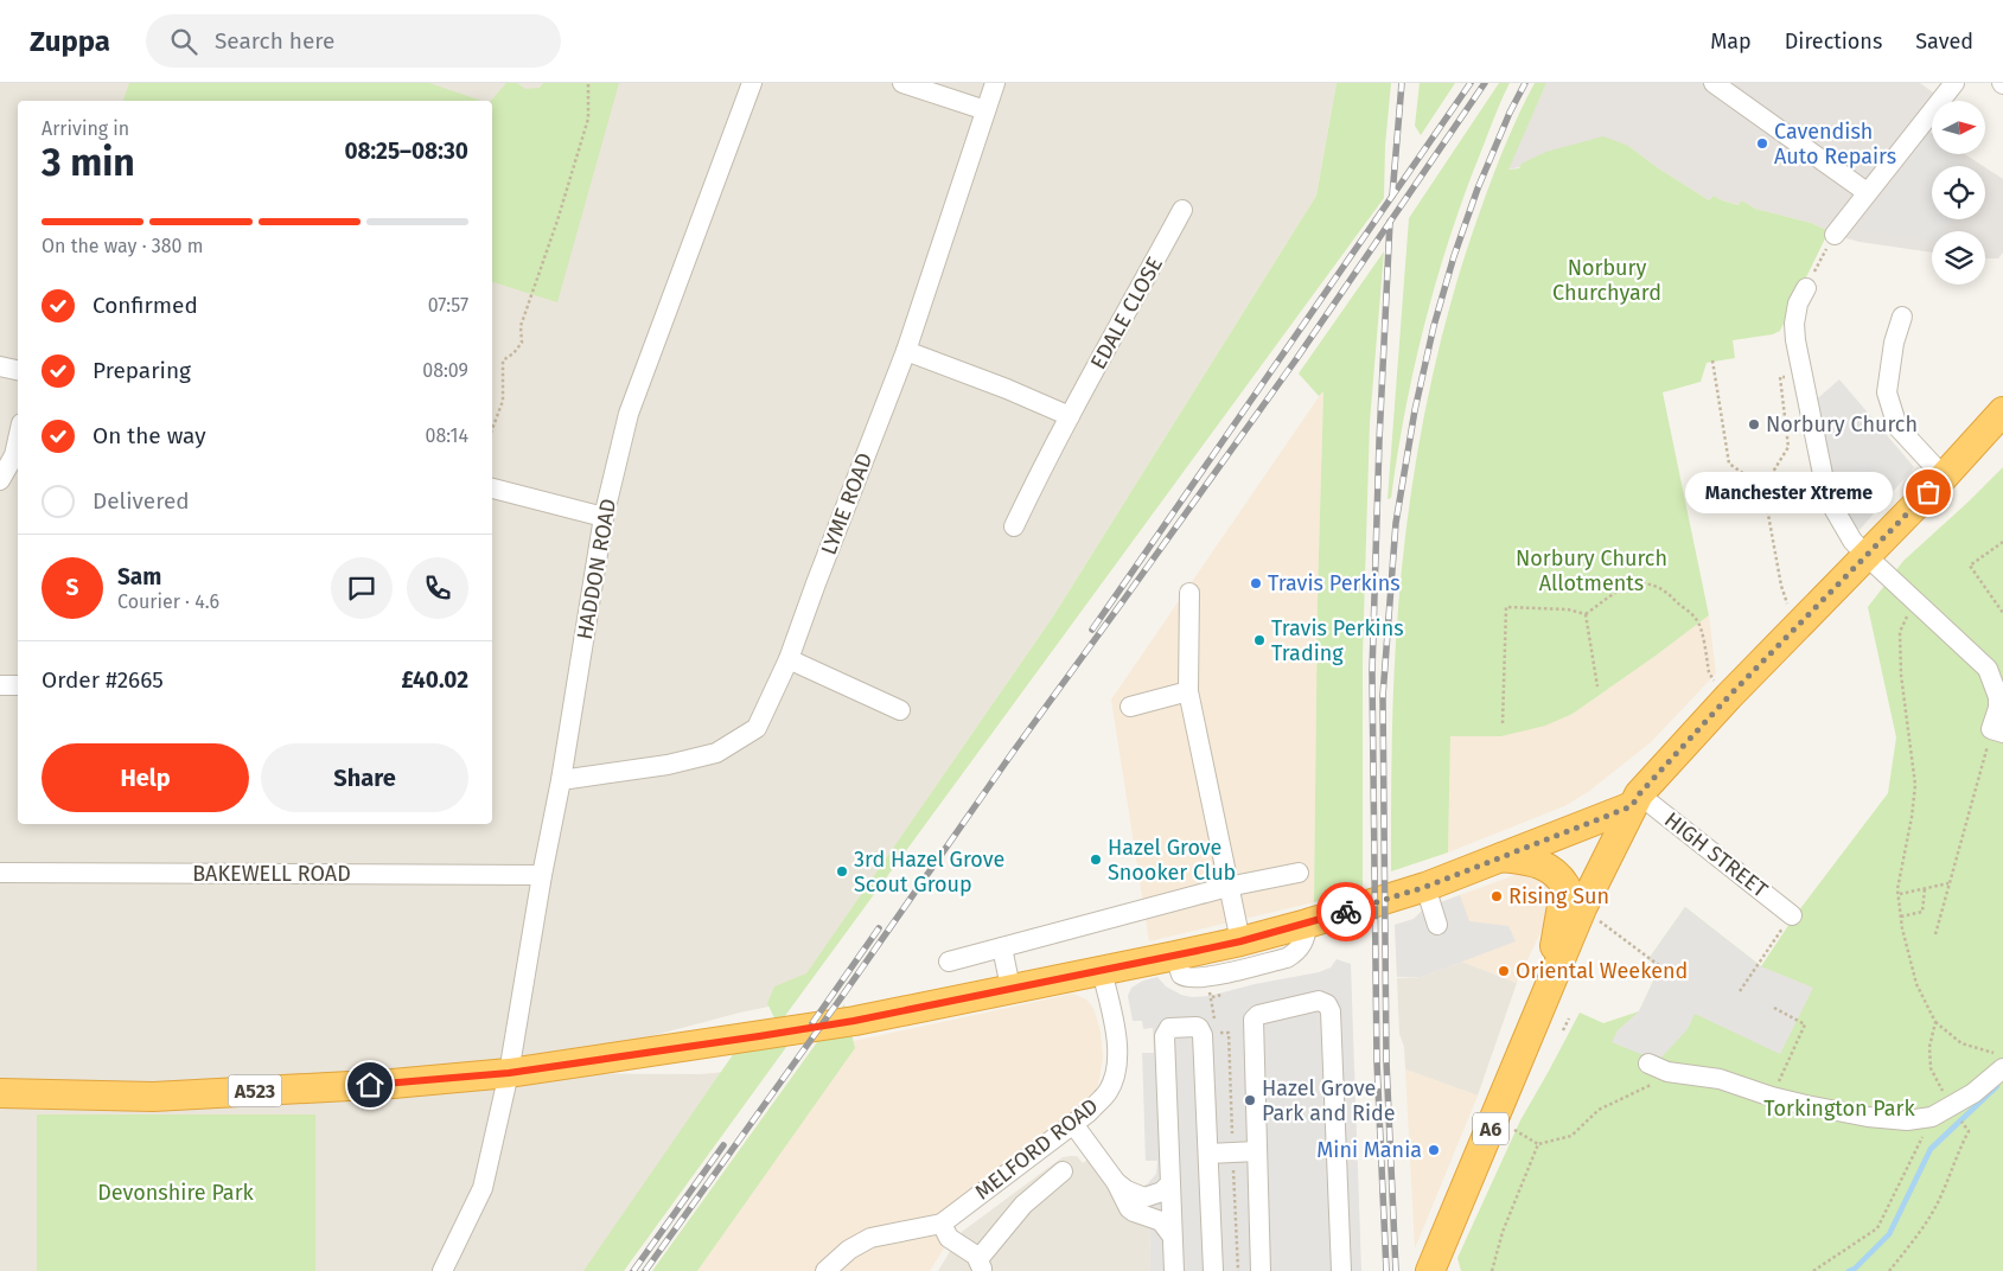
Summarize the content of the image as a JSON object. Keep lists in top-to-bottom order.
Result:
{
  "streets": {
    "highway": ["A523", "A6"],
    "street": [
      "EDALE CLOSE",
      "LYME ROAD",
      "HADDON ROAD",
      "HIGH STREET",
      "BAKEWELL ROAD",
      "MELFORD ROAD"
    ]
  },
  "crossings": [
    ["LYME ROAD", "HADDON ROAD"],
    ["HADDON ROAD", "BAKEWELL ROAD"],
    ["HADDON ROAD", "A523"],
    ["HIGH STREET", "A523"],
    ["HIGH STREET", "A6"],
    ["A523", "A6"],
    ["A523", "MELFORD ROAD"]
  ],
  "parks": [
    "Norbury Churchyard",
    "Norbury Church Allotments",
    "Torkington Park",
    "Devonshire Park"
  ],
  "places": [
    "Cavendish Auto Repairs",
    "Norbury Church",
    "Manchester Xtreme",
    "Travis Perkins",
    "Travis Perkins Trading",
    "Hazel Grove Snooker Club",
    "3rd Hazel Grove Scout Group",
    "Rising Sun",
    "Oriental Weekend",
    "Hazel Grove Park and Ride",
    "Mini Mania"
  ],
  "north": "right",
  "page": {
    "header": "Zuppa",
    "search": "Search here",
    "nav": ["Map", "Directions", "Saved"],
    "heading": ["3 min", "Arriving in", "08:25–08:30"],
    "panel": [
      "Sam",
      "Courier · 4.6",
      "Order #2665",
      "£40.02"
    ],
    "bar": "On the way · 380 m",
    "list": [
      ["Confirmed", "07:57"],
      ["Preparing", "08:09"],
      ["On the way", "08:14"],
      "Delivered"
    ],
    "bubble": "Manchester Xtreme",
    "round": "S",
    "buttons": ["Help", "Share"]
  }
}
